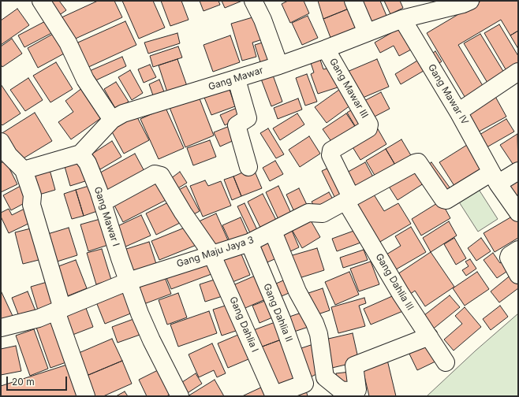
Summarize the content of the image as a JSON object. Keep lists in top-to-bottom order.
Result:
{
  "streets": {
    "street": [
      "Gang Mawar",
      "Gang Mawar III",
      "Gang Mawar IV",
      "Gang Mawar I",
      "Gang Maju Jaya 3",
      "Gang Dahlia III",
      "Gang Dahlia II",
      "Gang Dahlia I"
    ]
  },
  "crossings": [
    ["Gang Mawar", "Gang Mawar III"],
    ["Gang Mawar", "Gang Mawar IV"],
    ["Gang Mawar", "Gang Mawar I"],
    ["Gang Mawar III", "Gang Maju Jaya 3"],
    ["Gang Mawar III", "Gang Dahlia III"],
    ["Gang Mawar IV", "Gang Maju Jaya 3"],
    ["Gang Mawar I", "Gang Maju Jaya 3"],
    ["Gang Mawar I", "Gang Dahlia I"],
    ["Gang Maju Jaya 3", "Gang Dahlia III"],
    ["Gang Maju Jaya 3", "Gang Dahlia II"],
    ["Gang Maju Jaya 3", "Gang Dahlia I"],
    ["Gang Dahlia II", "Gang Dahlia I"]
  ],
  "scale_bar": "20 m"
}
